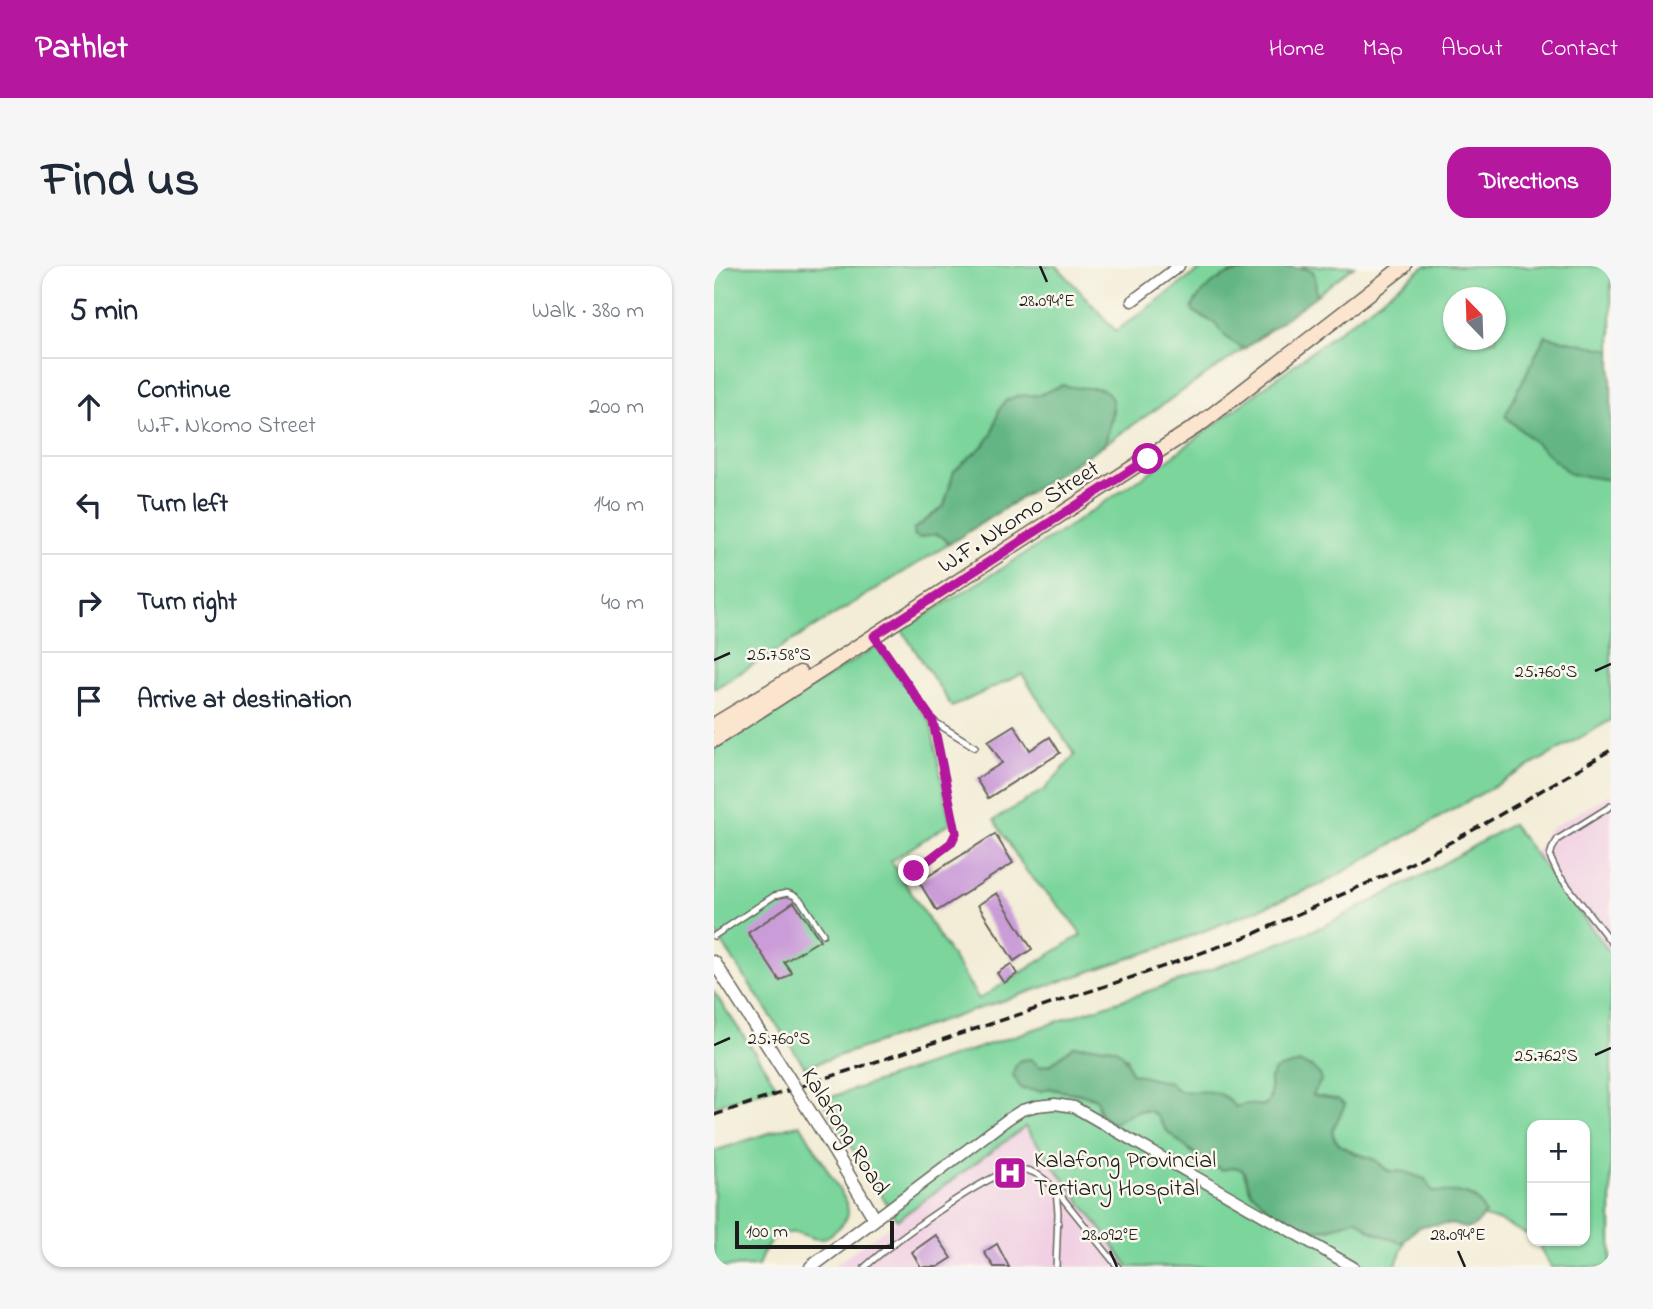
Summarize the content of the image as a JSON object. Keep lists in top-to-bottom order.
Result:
{
  "streets": {
    "main road": ["W.F. Nkomo Street"],
    "street": ["Kalafong Road"]
  },
  "places": {
    "hospital": ["Kalafong Provincial Tertiary Hospital"]
  },
  "scale_bar": "100 m",
  "north": "top left",
  "page": {
    "header": "Pathlet",
    "nav": [
      "Home",
      "Map",
      "About",
      "Contact"
    ],
    "title": "Find us",
    "buttons": "Directions",
    "heading": ["5 min", "Walk · 380 m"],
    "list": [
      ["Continue", "W.F. Nkomo Street", "200 m"],
      ["Turn left", "140 m"],
      ["Turn right", "40 m"],
      "Arrive at destination"
    ],
    "map_buttons": ["+", "−"],
    "scale": "100 m"
  },
  "coordinates": [
    "28.094°E",
    "25.758°S",
    "25.760°S",
    "25.762°S",
    "28.092°E"
  ]
}
